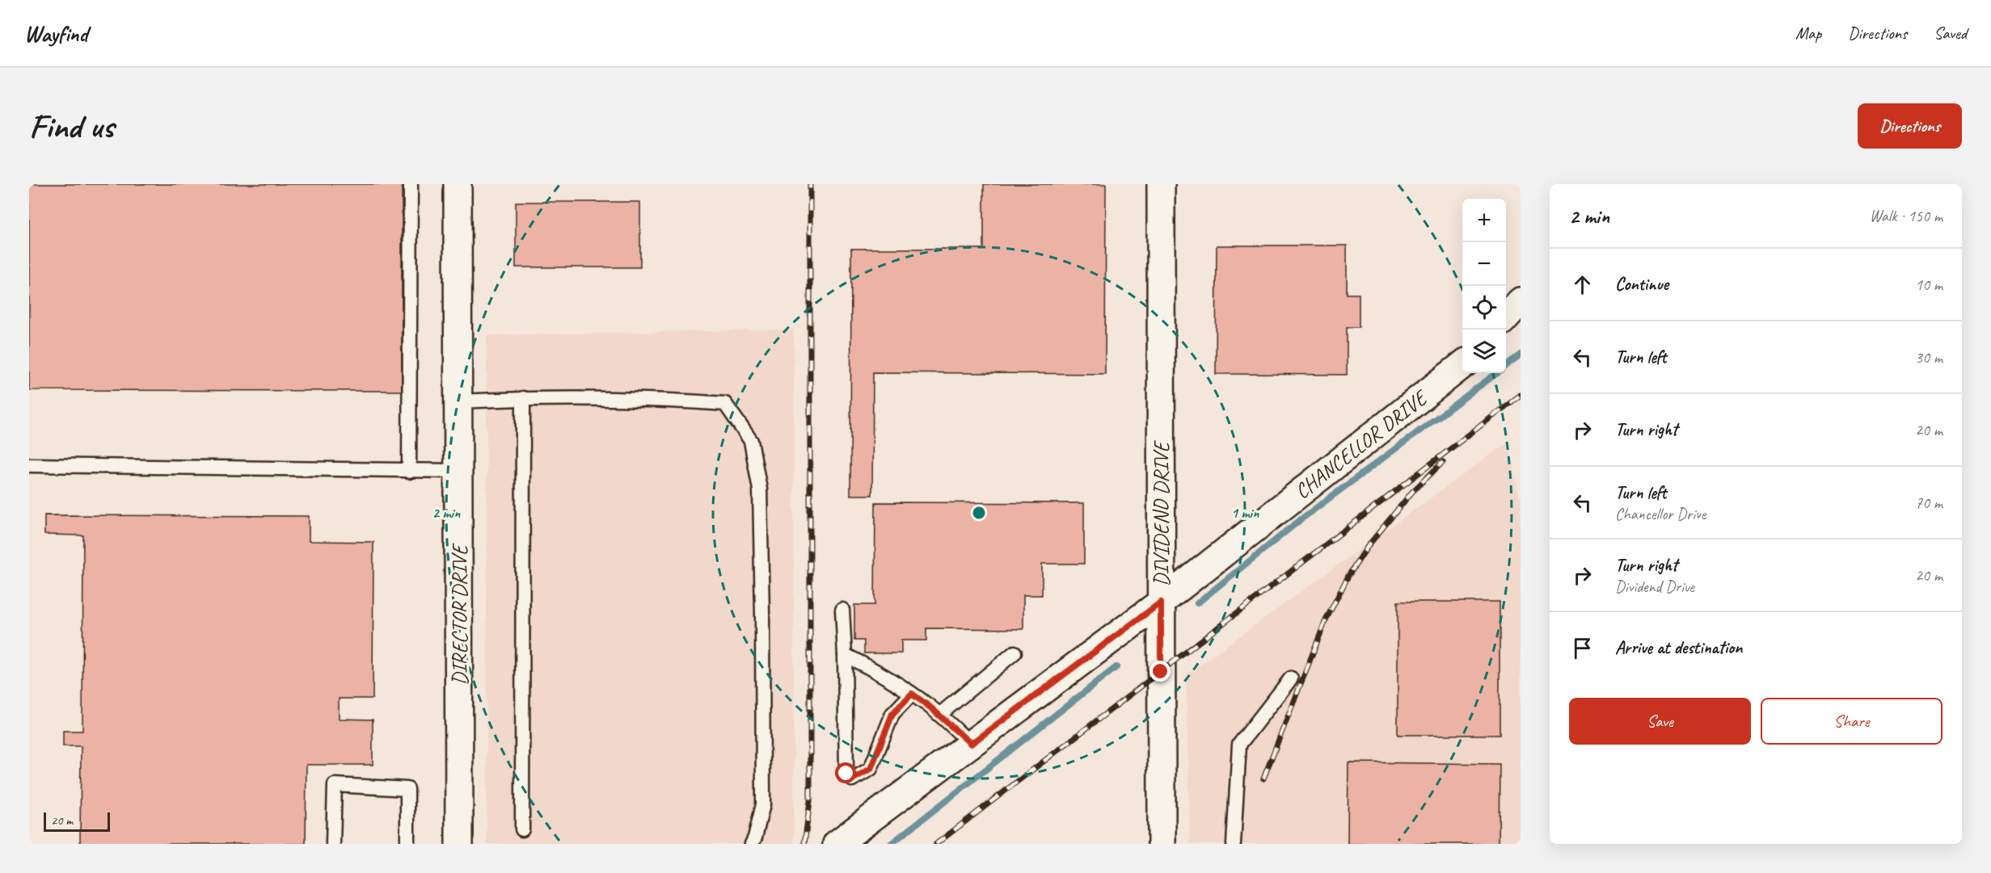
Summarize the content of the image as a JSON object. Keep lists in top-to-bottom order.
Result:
{
  "streets": {
    "street": ["CHANCELLOR DRIVE", "DIVIDEND DRIVE", "DIRECTOR DRIVE"]
  },
  "crossings": [
    ["CHANCELLOR DRIVE", "DIVIDEND DRIVE"]
  ],
  "scale_bar": "20 m",
  "page": {
    "header": "Wayfind",
    "nav": ["Map", "Directions", "Saved"],
    "buttons": [
      "Directions",
      ["Save", "Share"]
    ],
    "title": "Find us",
    "heading": ["2 min", "Walk · 150 m"],
    "map_buttons": ["+", "−"],
    "list": [
      ["Continue", "10 m"],
      ["Turn left", "30 m"],
      ["Turn right", "20 m"],
      ["Turn left", "Chancellor Drive", "70 m"],
      ["Turn right", "Dividend Drive", "20 m"],
      "Arrive at destination"
    ],
    "scale": "20 m"
  },
  "rings": ["1 min", "2 min"]
}
